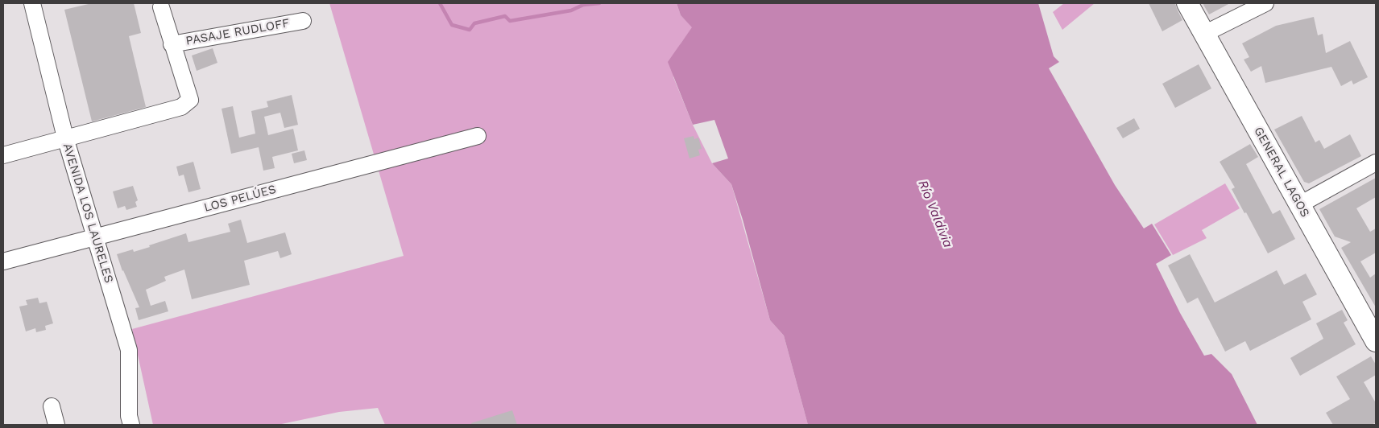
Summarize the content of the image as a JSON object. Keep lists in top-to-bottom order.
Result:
{
  "streets": {
    "main road": ["GENERAL LAGOS"],
    "street": ["PASAJE RUDLOFF", "LOS PELÚES", "AVENIDA LOS LAURELES"]
  },
  "crossings": [
    ["PASAJE RUDLOFF", "AVENIDA LOS LAURELES"],
    ["LOS PELÚES", "AVENIDA LOS LAURELES"]
  ],
  "water": ["Río Valdivia"]
}
